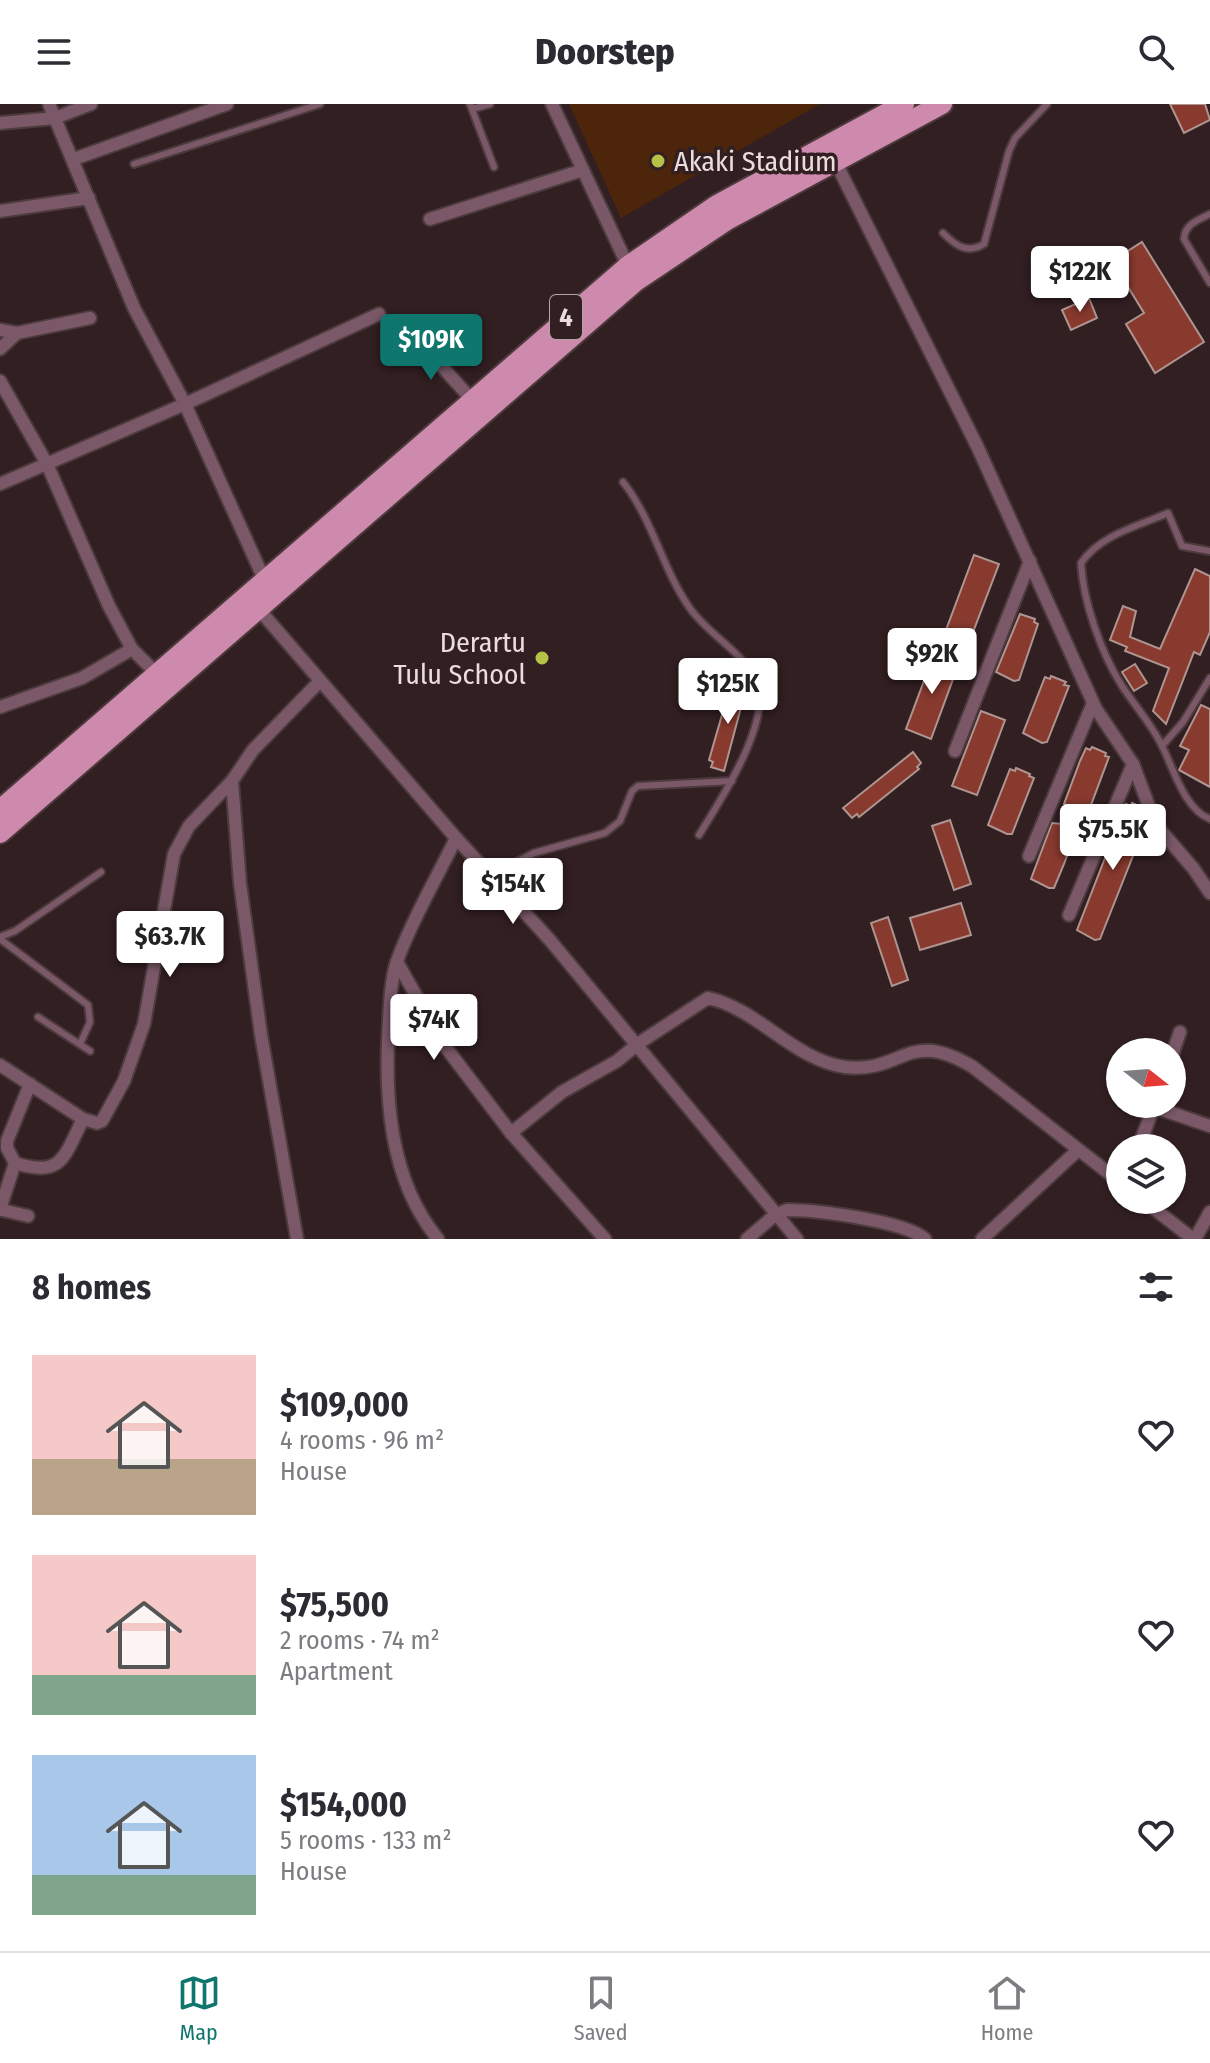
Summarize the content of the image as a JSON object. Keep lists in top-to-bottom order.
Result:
{
  "streets": {
    "main road": ["4"]
  },
  "places": ["Akaki Stadium", "Derartu Tulu School"],
  "north": "right",
  "page": {
    "header": "Doorstep",
    "price": [
      "$122K",
      "$109K",
      "$92K",
      "$125K",
      "$75.5K",
      "$154K",
      "$63.7K",
      "$74K"
    ],
    "heading": "8 homes",
    "list": [
      {
        "name": "$109,000",
        "note": "4 rooms · 96 m² · House"
      },
      {
        "name": "$75,500",
        "note": "2 rooms · 74 m² · Apartment"
      },
      {
        "name": "$154,000",
        "note": "5 rooms · 133 m² · House"
      }
    ],
    "tabs": ["Map", "Saved", "Home"]
  }
}
